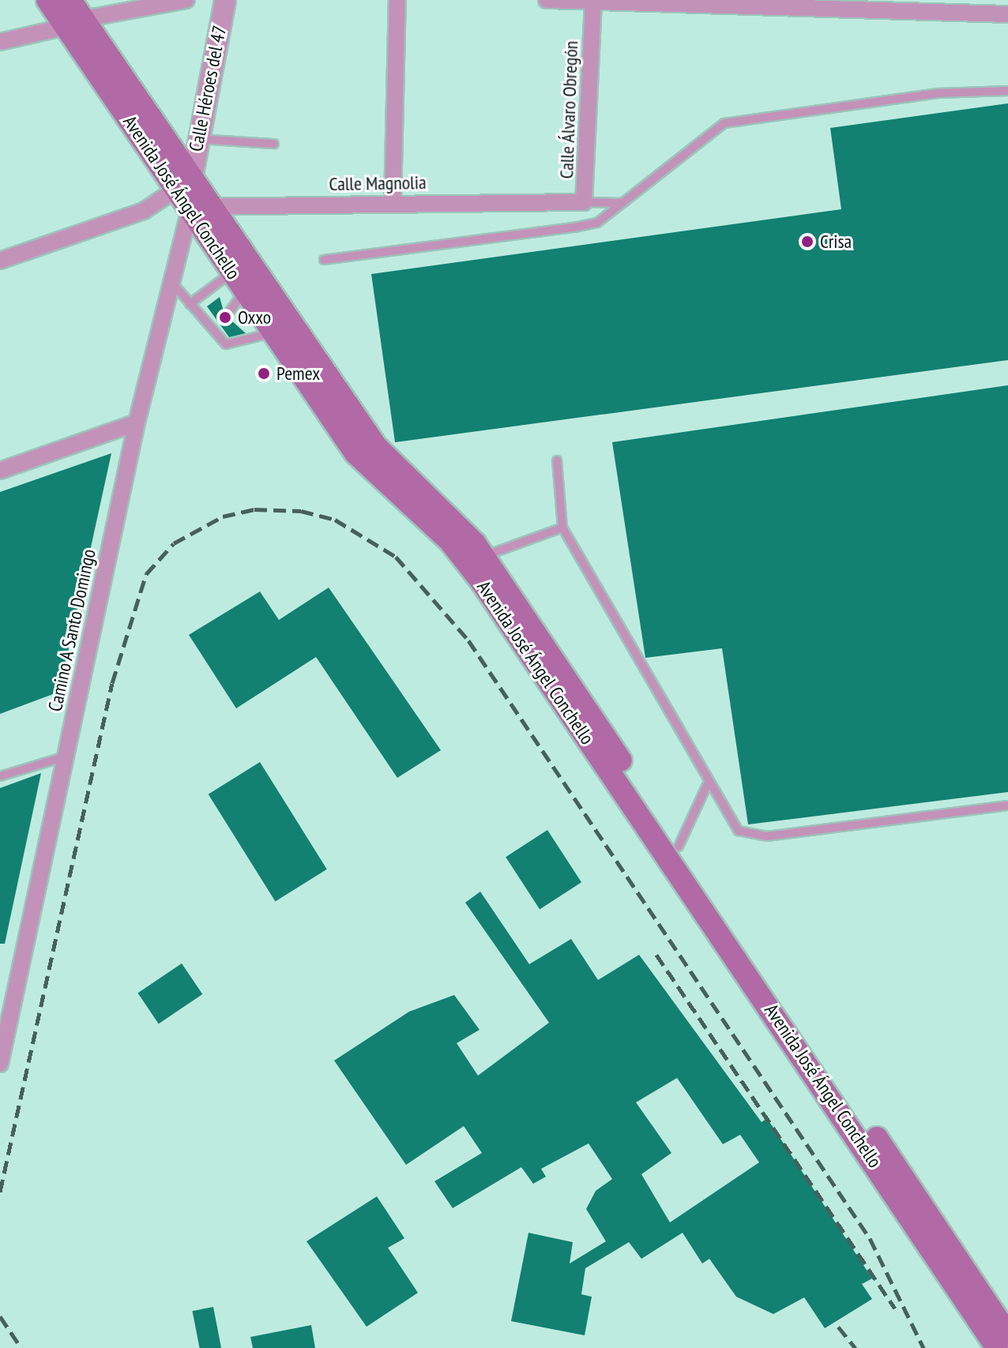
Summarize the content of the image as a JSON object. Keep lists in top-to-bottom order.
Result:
{
  "streets": {
    "main road": ["Avenida José Ángel Conchello"],
    "street": [
      "Calle Héroes del 47",
      "Calle Álvaro Obregón",
      "Calle Magnolia",
      "Camino A Santo Domingo"
    ]
  },
  "crossings": [
    ["Calle Héroes del 47", "Calle Magnolia"],
    ["Calle Héroes del 47", "Avenida José Ángel Conchello"],
    ["Calle Héroes del 47", "Camino A Santo Domingo"],
    ["Calle Álvaro Obregón", "Calle Magnolia"],
    ["Calle Magnolia", "Avenida José Ángel Conchello"],
    ["Calle Magnolia", "Camino A Santo Domingo"],
    ["Avenida José Ángel Conchello", "Camino A Santo Domingo"]
  ],
  "places": ["Crisa", "Oxxo", "Pemex"]
}
